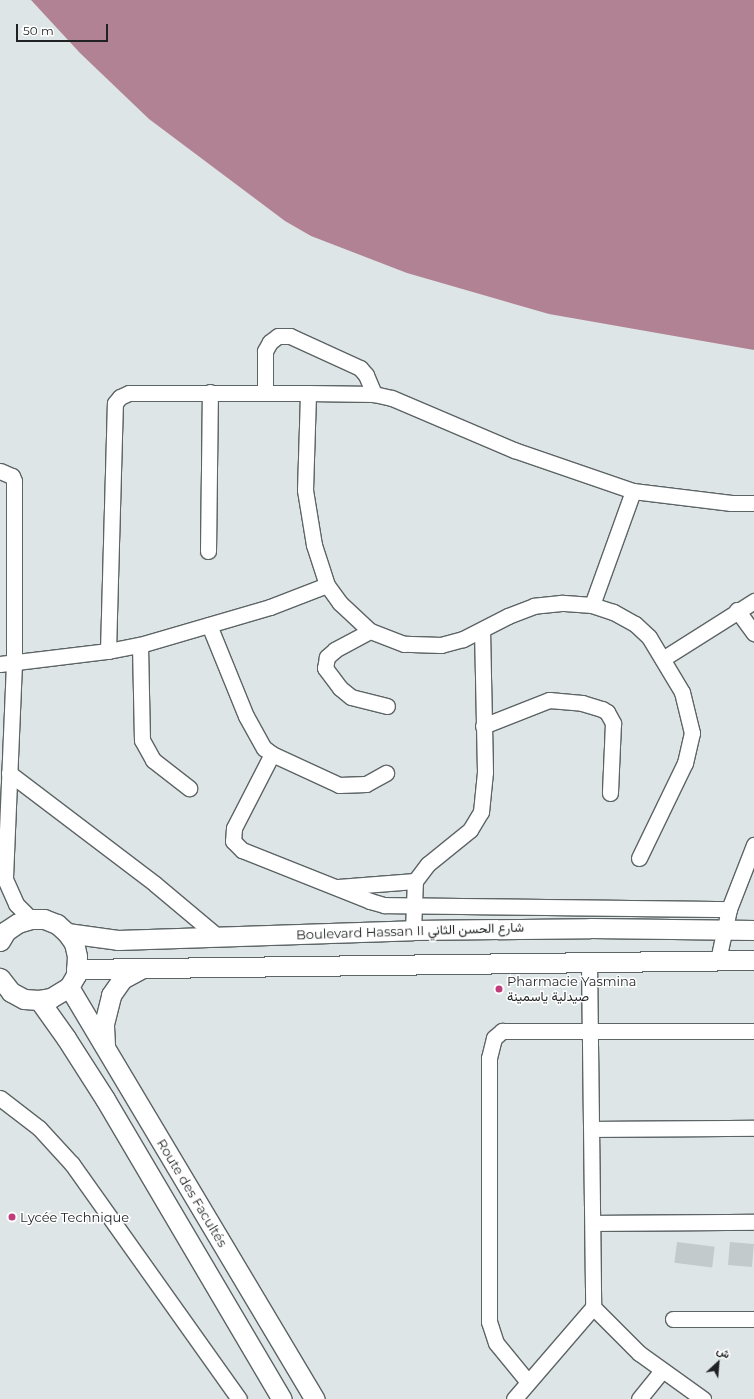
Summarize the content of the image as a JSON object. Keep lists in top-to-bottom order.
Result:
{
  "streets": {
    "main road": ["Boulevard Hassan II شارع الحسن الثاني", "Route des Facultés"]
  },
  "places": ["Pharmacie Yasmina صيدلية ياسمينة", "Lycée Technique"],
  "scale_bar": "50 m",
  "north": "top right"
}
